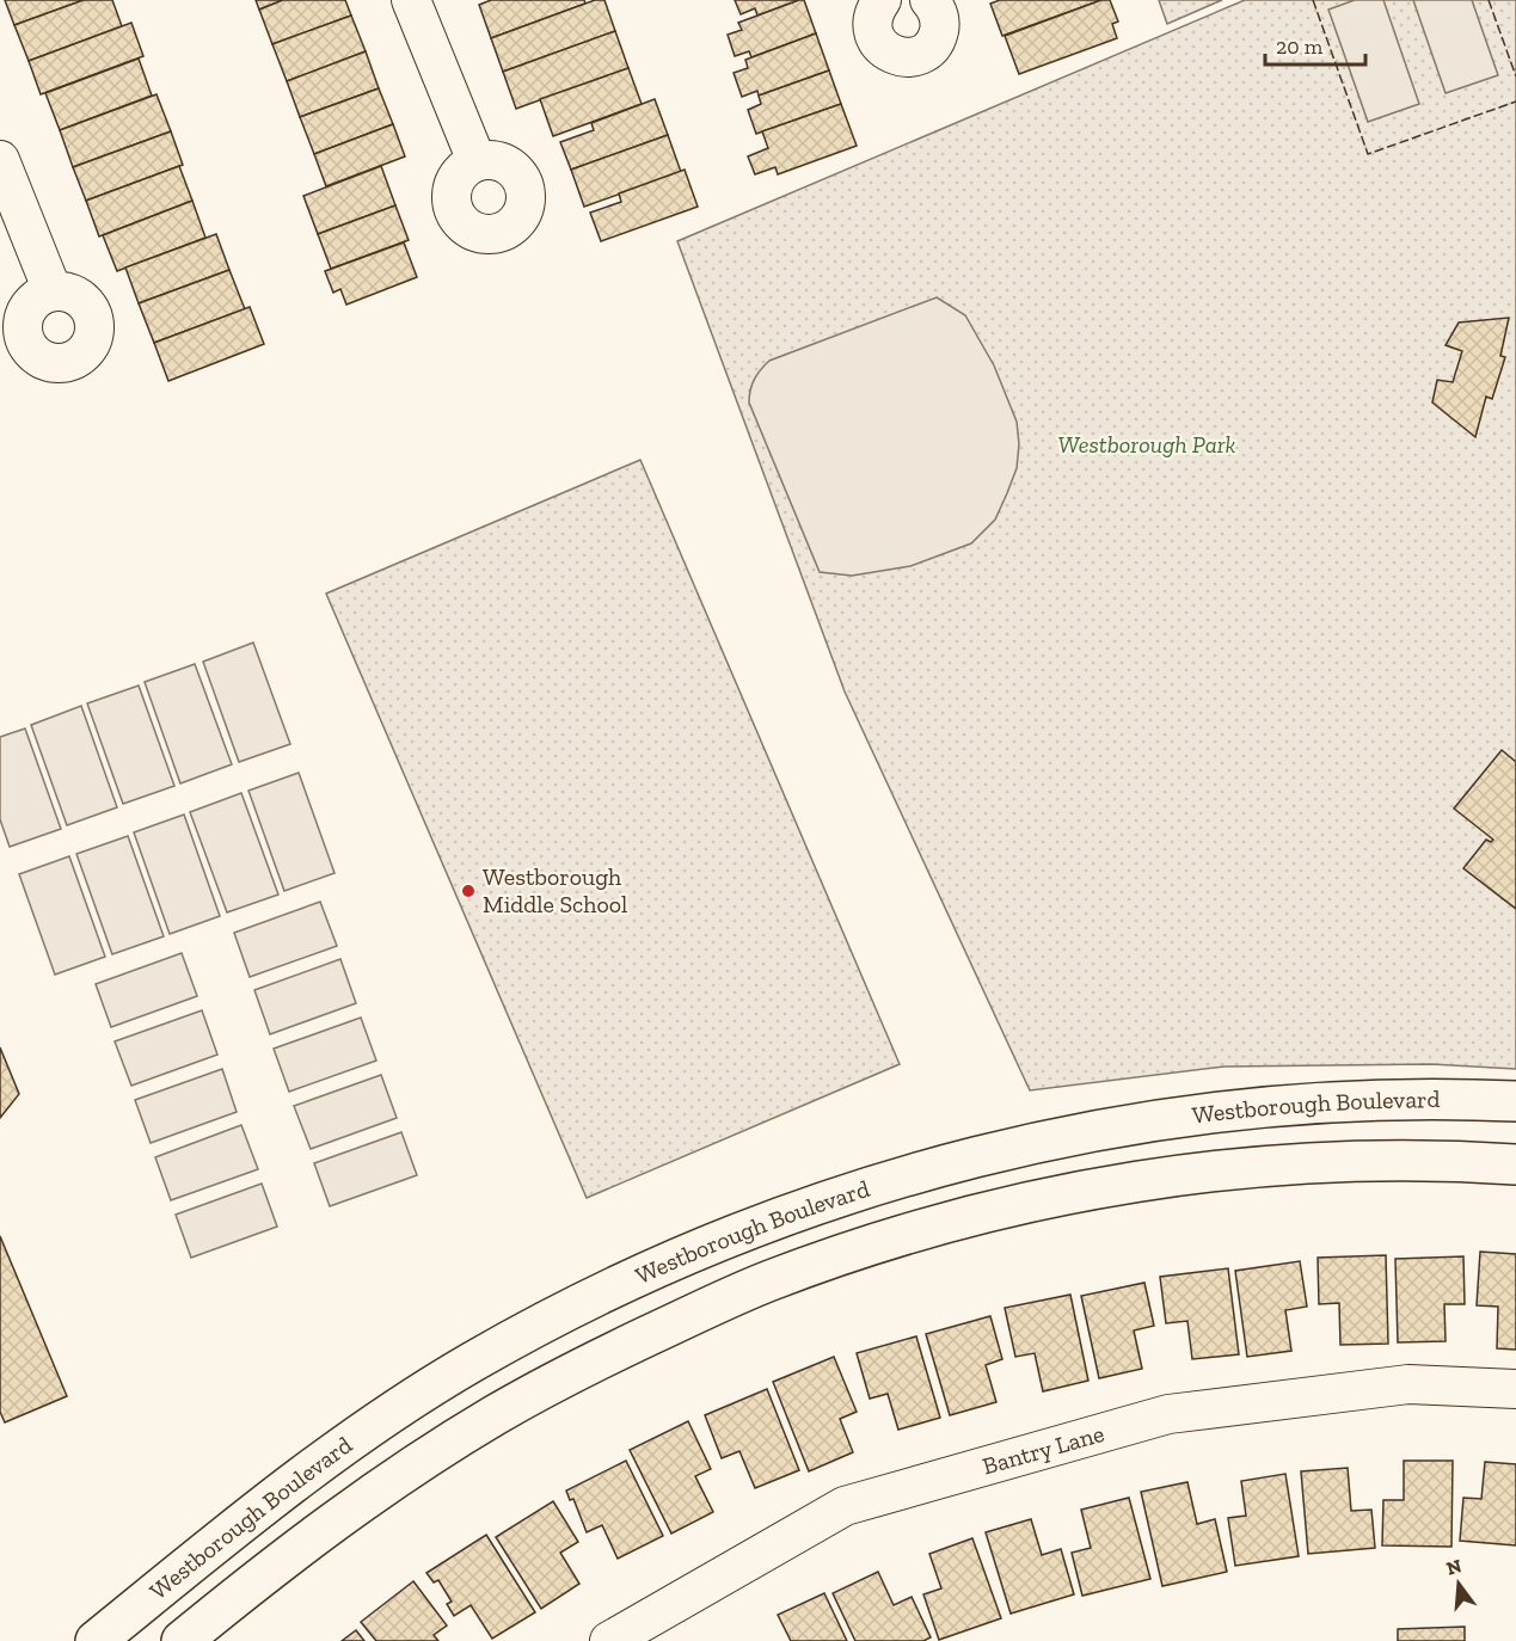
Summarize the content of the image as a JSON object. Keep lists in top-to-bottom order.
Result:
{
  "streets": {
    "main road": ["Westborough Boulevard"],
    "street": ["Bantry Lane"]
  },
  "parks": ["Westborough Park"],
  "places": ["Westborough Middle School"],
  "scale_bar": "20 m",
  "north": "top"
}
